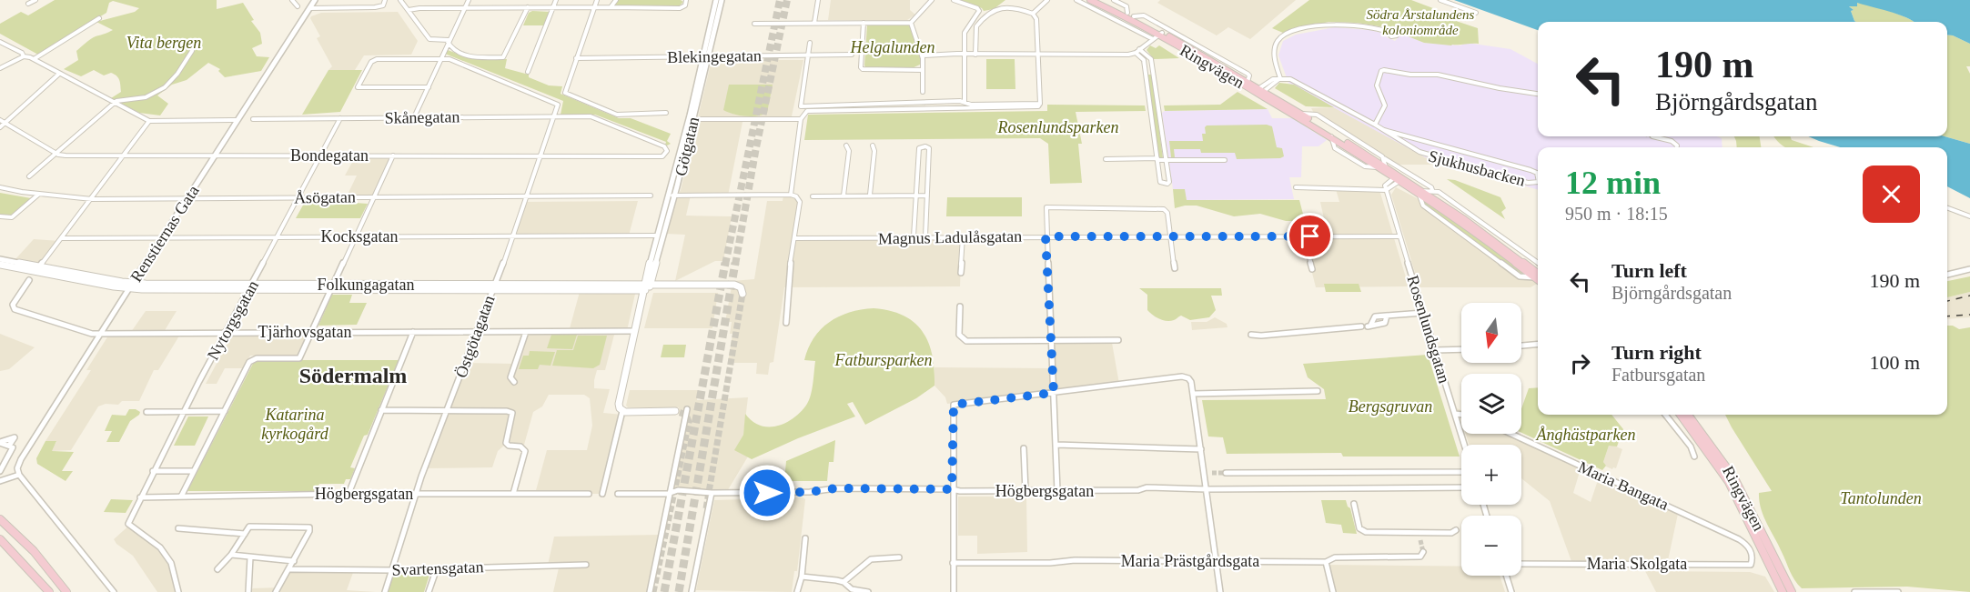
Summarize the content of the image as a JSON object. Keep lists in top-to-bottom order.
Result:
{
  "streets": {
    "main road": ["Ringvägen"],
    "street": [
      "Blekingegatan",
      "Skånegatan",
      "Götgatan",
      "Bondegatan",
      "Sjukhusbacken",
      "Åsögatan",
      "Renstiernas Gata",
      "Kocksgatan",
      "Magnus Ladulåsgatan",
      "Folkungagatan",
      "Nytorgsgatan",
      "Rosenlundsgatan",
      "Tjärhovsgatan",
      "Östgötagatan",
      "Maria Bangata",
      "Högbergsgatan",
      "Maria Prästgårdsgata",
      "Maria Skolgata",
      "Svartensgatan"
    ]
  },
  "crossings": [
    ["Blekingegatan", "Götgatan"],
    ["Skånegatan", "Bondegatan"],
    ["Skånegatan", "Nytorgsgatan"],
    ["Skånegatan", "Östgötagatan"],
    ["Götgatan", "Kocksgatan"],
    ["Götgatan", "Folkungagatan"],
    ["Götgatan", "Tjärhovsgatan"],
    ["Bondegatan", "Renstiernas Gata"],
    ["Bondegatan", "Nytorgsgatan"],
    ["Bondegatan", "Östgötagatan"],
    ["Åsögatan", "Renstiernas Gata"],
    ["Åsögatan", "Nytorgsgatan"],
    ["Åsögatan", "Östgötagatan"],
    ["Renstiernas Gata", "Kocksgatan"],
    ["Renstiernas Gata", "Folkungagatan"],
    ["Renstiernas Gata", "Tjärhovsgatan"],
    ["Kocksgatan", "Nytorgsgatan"],
    ["Kocksgatan", "Östgötagatan"],
    ["Magnus Ladulåsgatan", "Rosenlundsgatan"],
    ["Folkungagatan", "Nytorgsgatan"],
    ["Folkungagatan", "Östgötagatan"],
    ["Nytorgsgatan", "Tjärhovsgatan"],
    ["Nytorgsgatan", "Högbergsgatan"],
    ["Tjärhovsgatan", "Östgötagatan"],
    ["Östgötagatan", "Högbergsgatan"],
    ["Östgötagatan", "Svartensgatan"],
    ["Maria Bangata", "Maria Skolgata"]
  ],
  "districts": ["Södermalm"],
  "parks": [
    "Södra Årstalundens koloniområde",
    "Vita bergen",
    "Helgalunden",
    "Rosenlundsparken",
    "Fatbursparken",
    "Bergsgruvan",
    "Katarina kyrkogård",
    "Ånghästparken",
    "Tantolunden"
  ],
  "north": "bottom",
  "page": {
    "turn": ["190 m", "Björngårdsgatan"],
    "heading": ["12 min", "950 m · 18:15"],
    "list": [
      {
        "name": "Turn left",
        "note": "Björngårdsgatan",
        "value": "190 m"
      },
      {
        "name": "Turn right",
        "note": "Fatbursgatan",
        "value": "100 m"
      }
    ],
    "map_buttons": ["+", "−"]
  }
}
